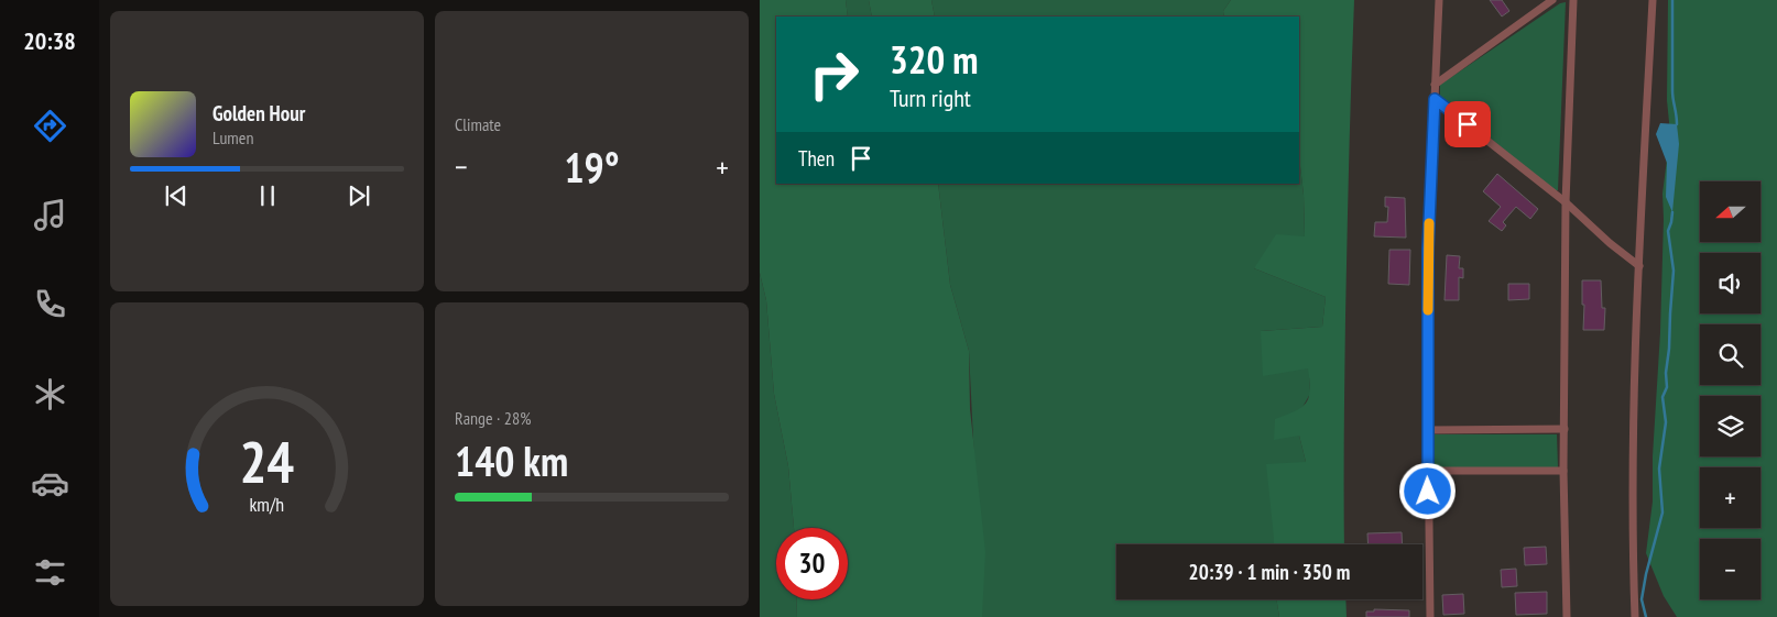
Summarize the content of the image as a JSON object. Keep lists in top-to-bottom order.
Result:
{
  "north": "left",
  "page": {
    "tabs": "20:38",
    "tile": [
      "Climate",
      ["Range · 28%", "140 km"]
    ],
    "turn": ["320 m", "Turn right"],
    "song": ["Golden Hour", "Lumen"],
    "then": "Then",
    "heat": ["−", "19°", "+"],
    "map_buttons": ["+", "−"],
    "limit": "30",
    "trip": "20:39 · 1 min · 350 m",
    "gauge": ["24", "km/h"]
  }
}
